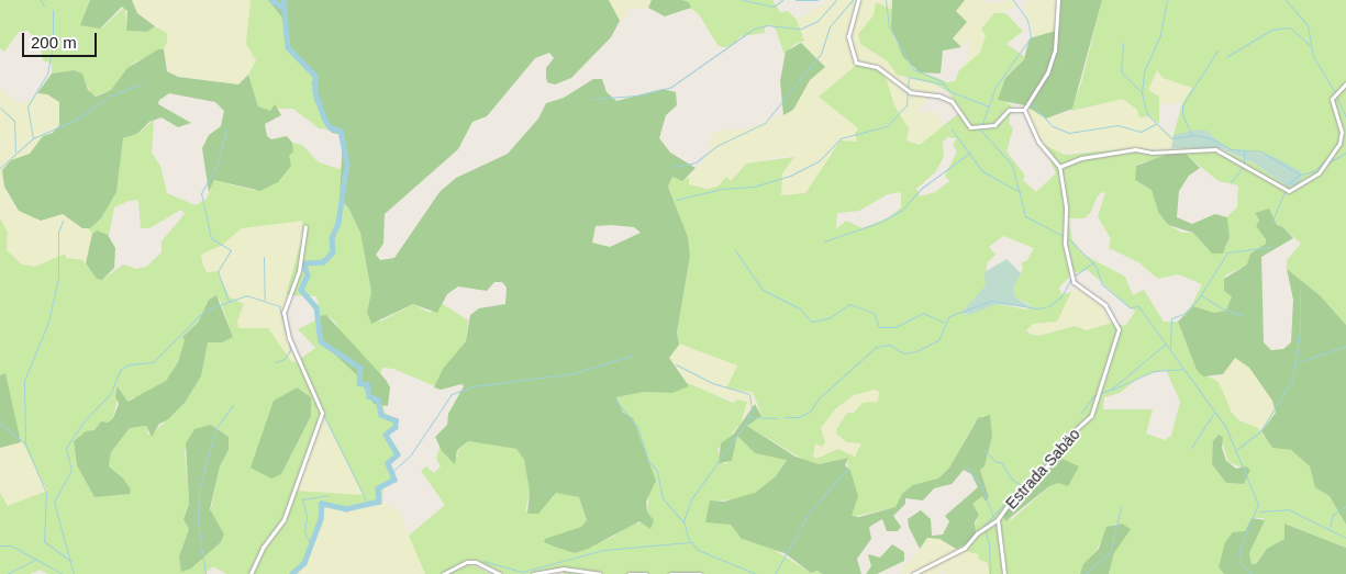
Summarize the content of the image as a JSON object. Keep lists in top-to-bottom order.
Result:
{
  "streets": {
    "street": ["Estrada Sabäo"]
  },
  "scale_bar": "200 m"
}
